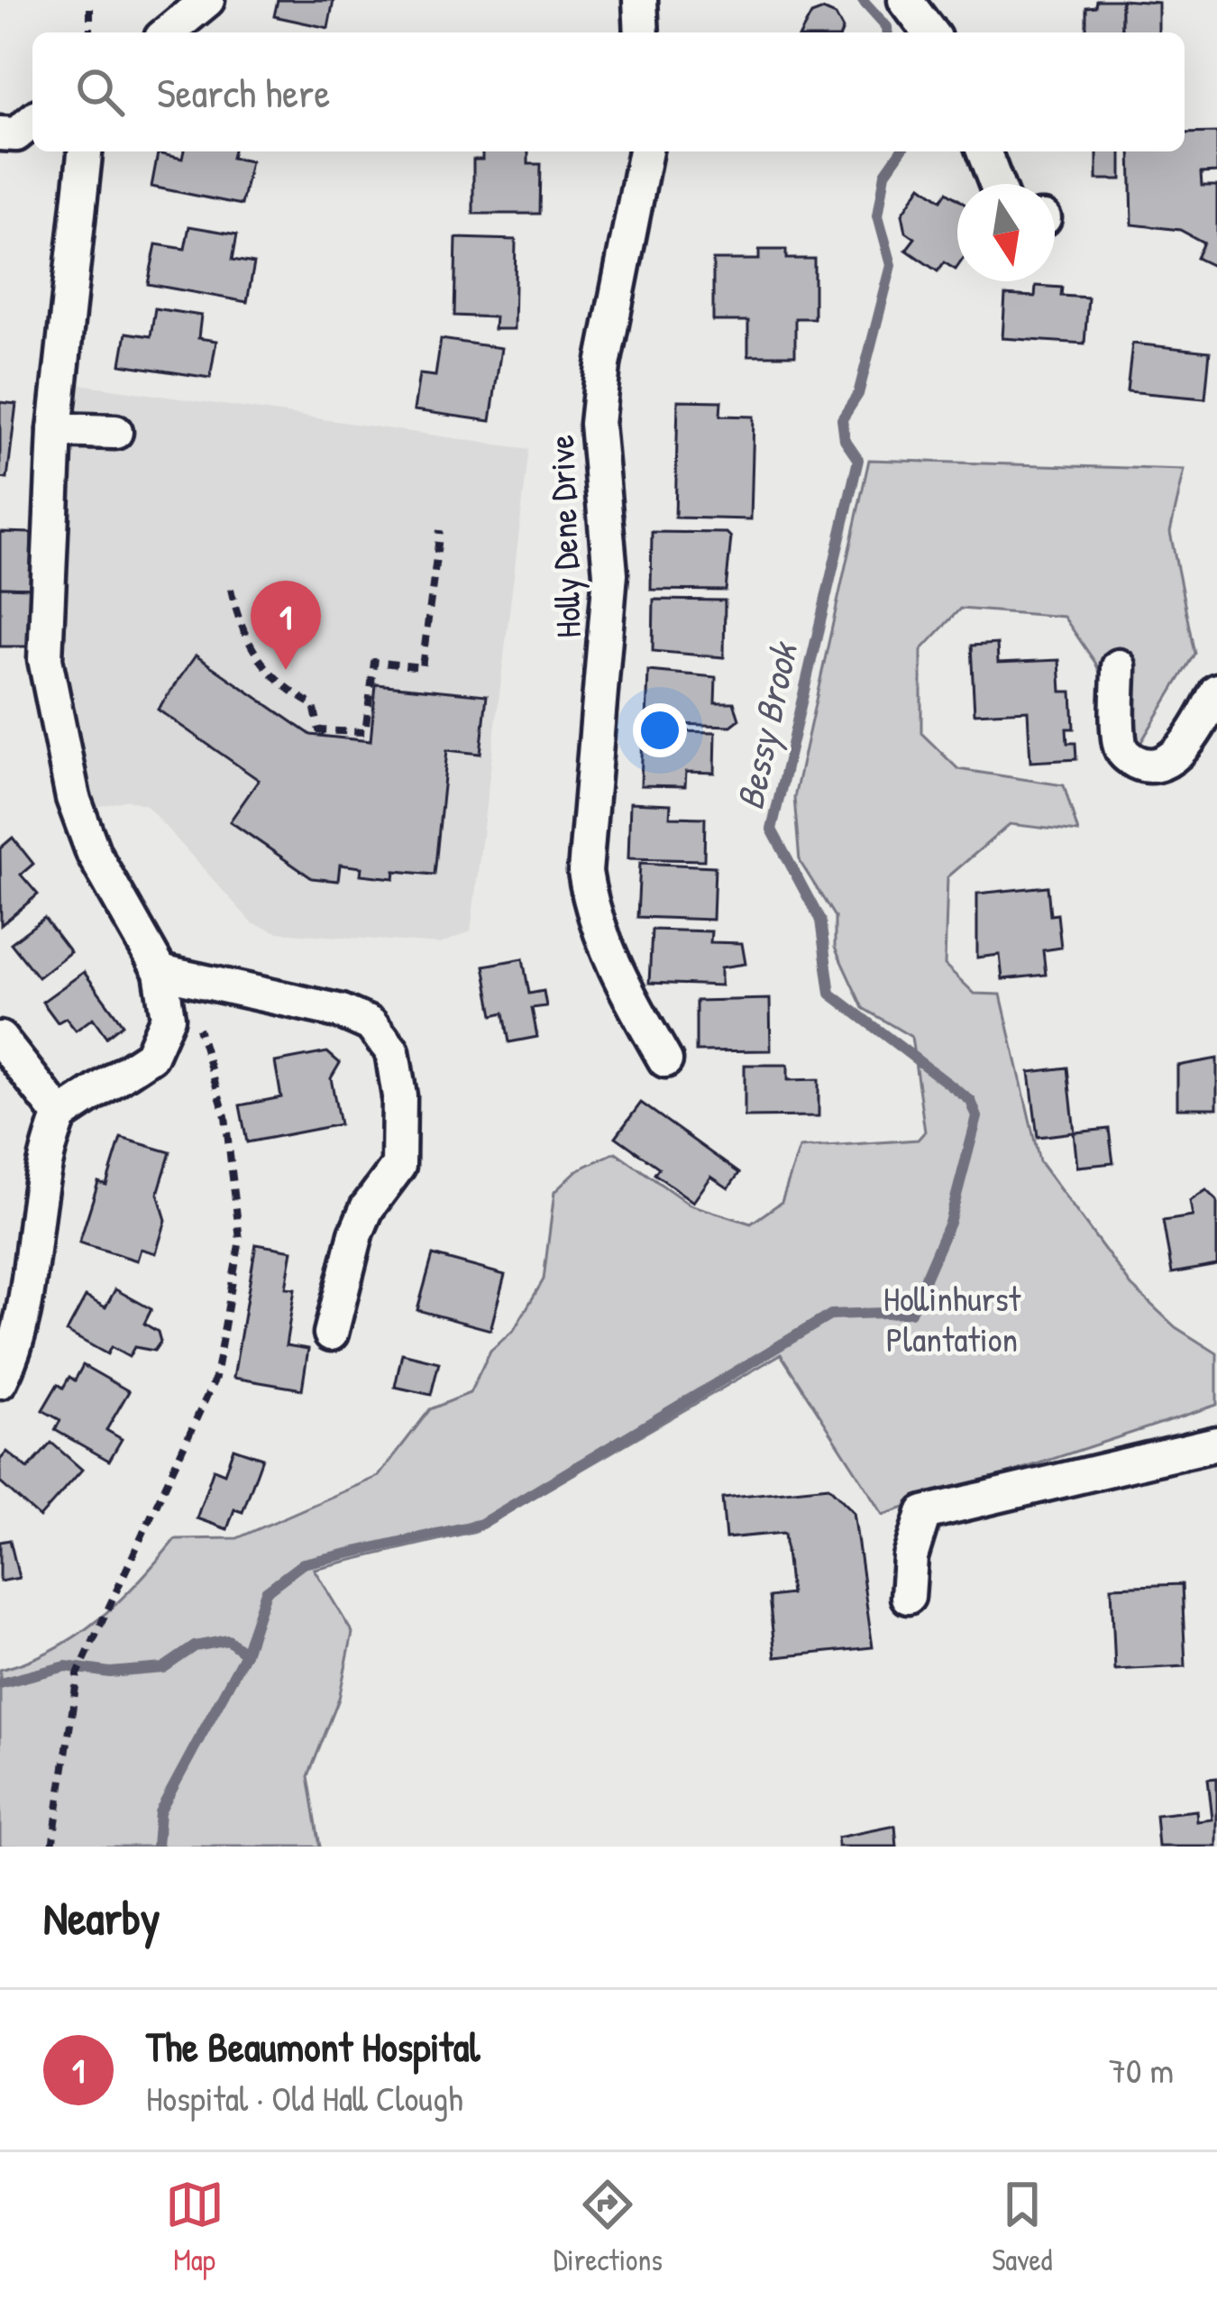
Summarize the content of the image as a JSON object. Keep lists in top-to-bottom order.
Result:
{
  "streets": {
    "street": ["Holly Dene Drive"]
  },
  "water": ["Bessy Brook"],
  "parks": ["Hollinhurst Plantation"],
  "north": "bottom",
  "page": {
    "search": "Search here",
    "pins": "1",
    "heading": "Nearby",
    "list": [
      {
        "mark": "1",
        "name": "The Beaumont Hospital",
        "note": "Hospital · Old Hall Clough",
        "value": "70 m"
      }
    ],
    "nav": ["Map", "Directions", "Saved"]
  }
}
